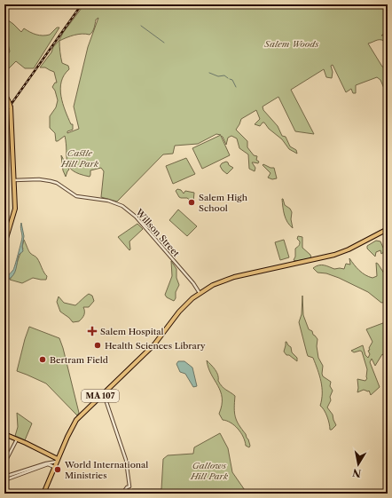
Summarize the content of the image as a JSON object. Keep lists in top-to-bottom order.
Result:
{
  "streets": {
    "main road": ["MA 107"],
    "street": ["Willson Street"]
  },
  "crossings": [
    ["Willson Street", "MA 107"]
  ],
  "parks": ["Salem Woods", "Castle Hill Park", "Gallows Hill Park"],
  "places": {
    "other": [
      "Salem High School",
      "Health Sciences Library",
      "Bertram Field",
      "World International Ministries"
    ],
    "health": ["Salem Hospital"]
  },
  "north": "bottom"
}
